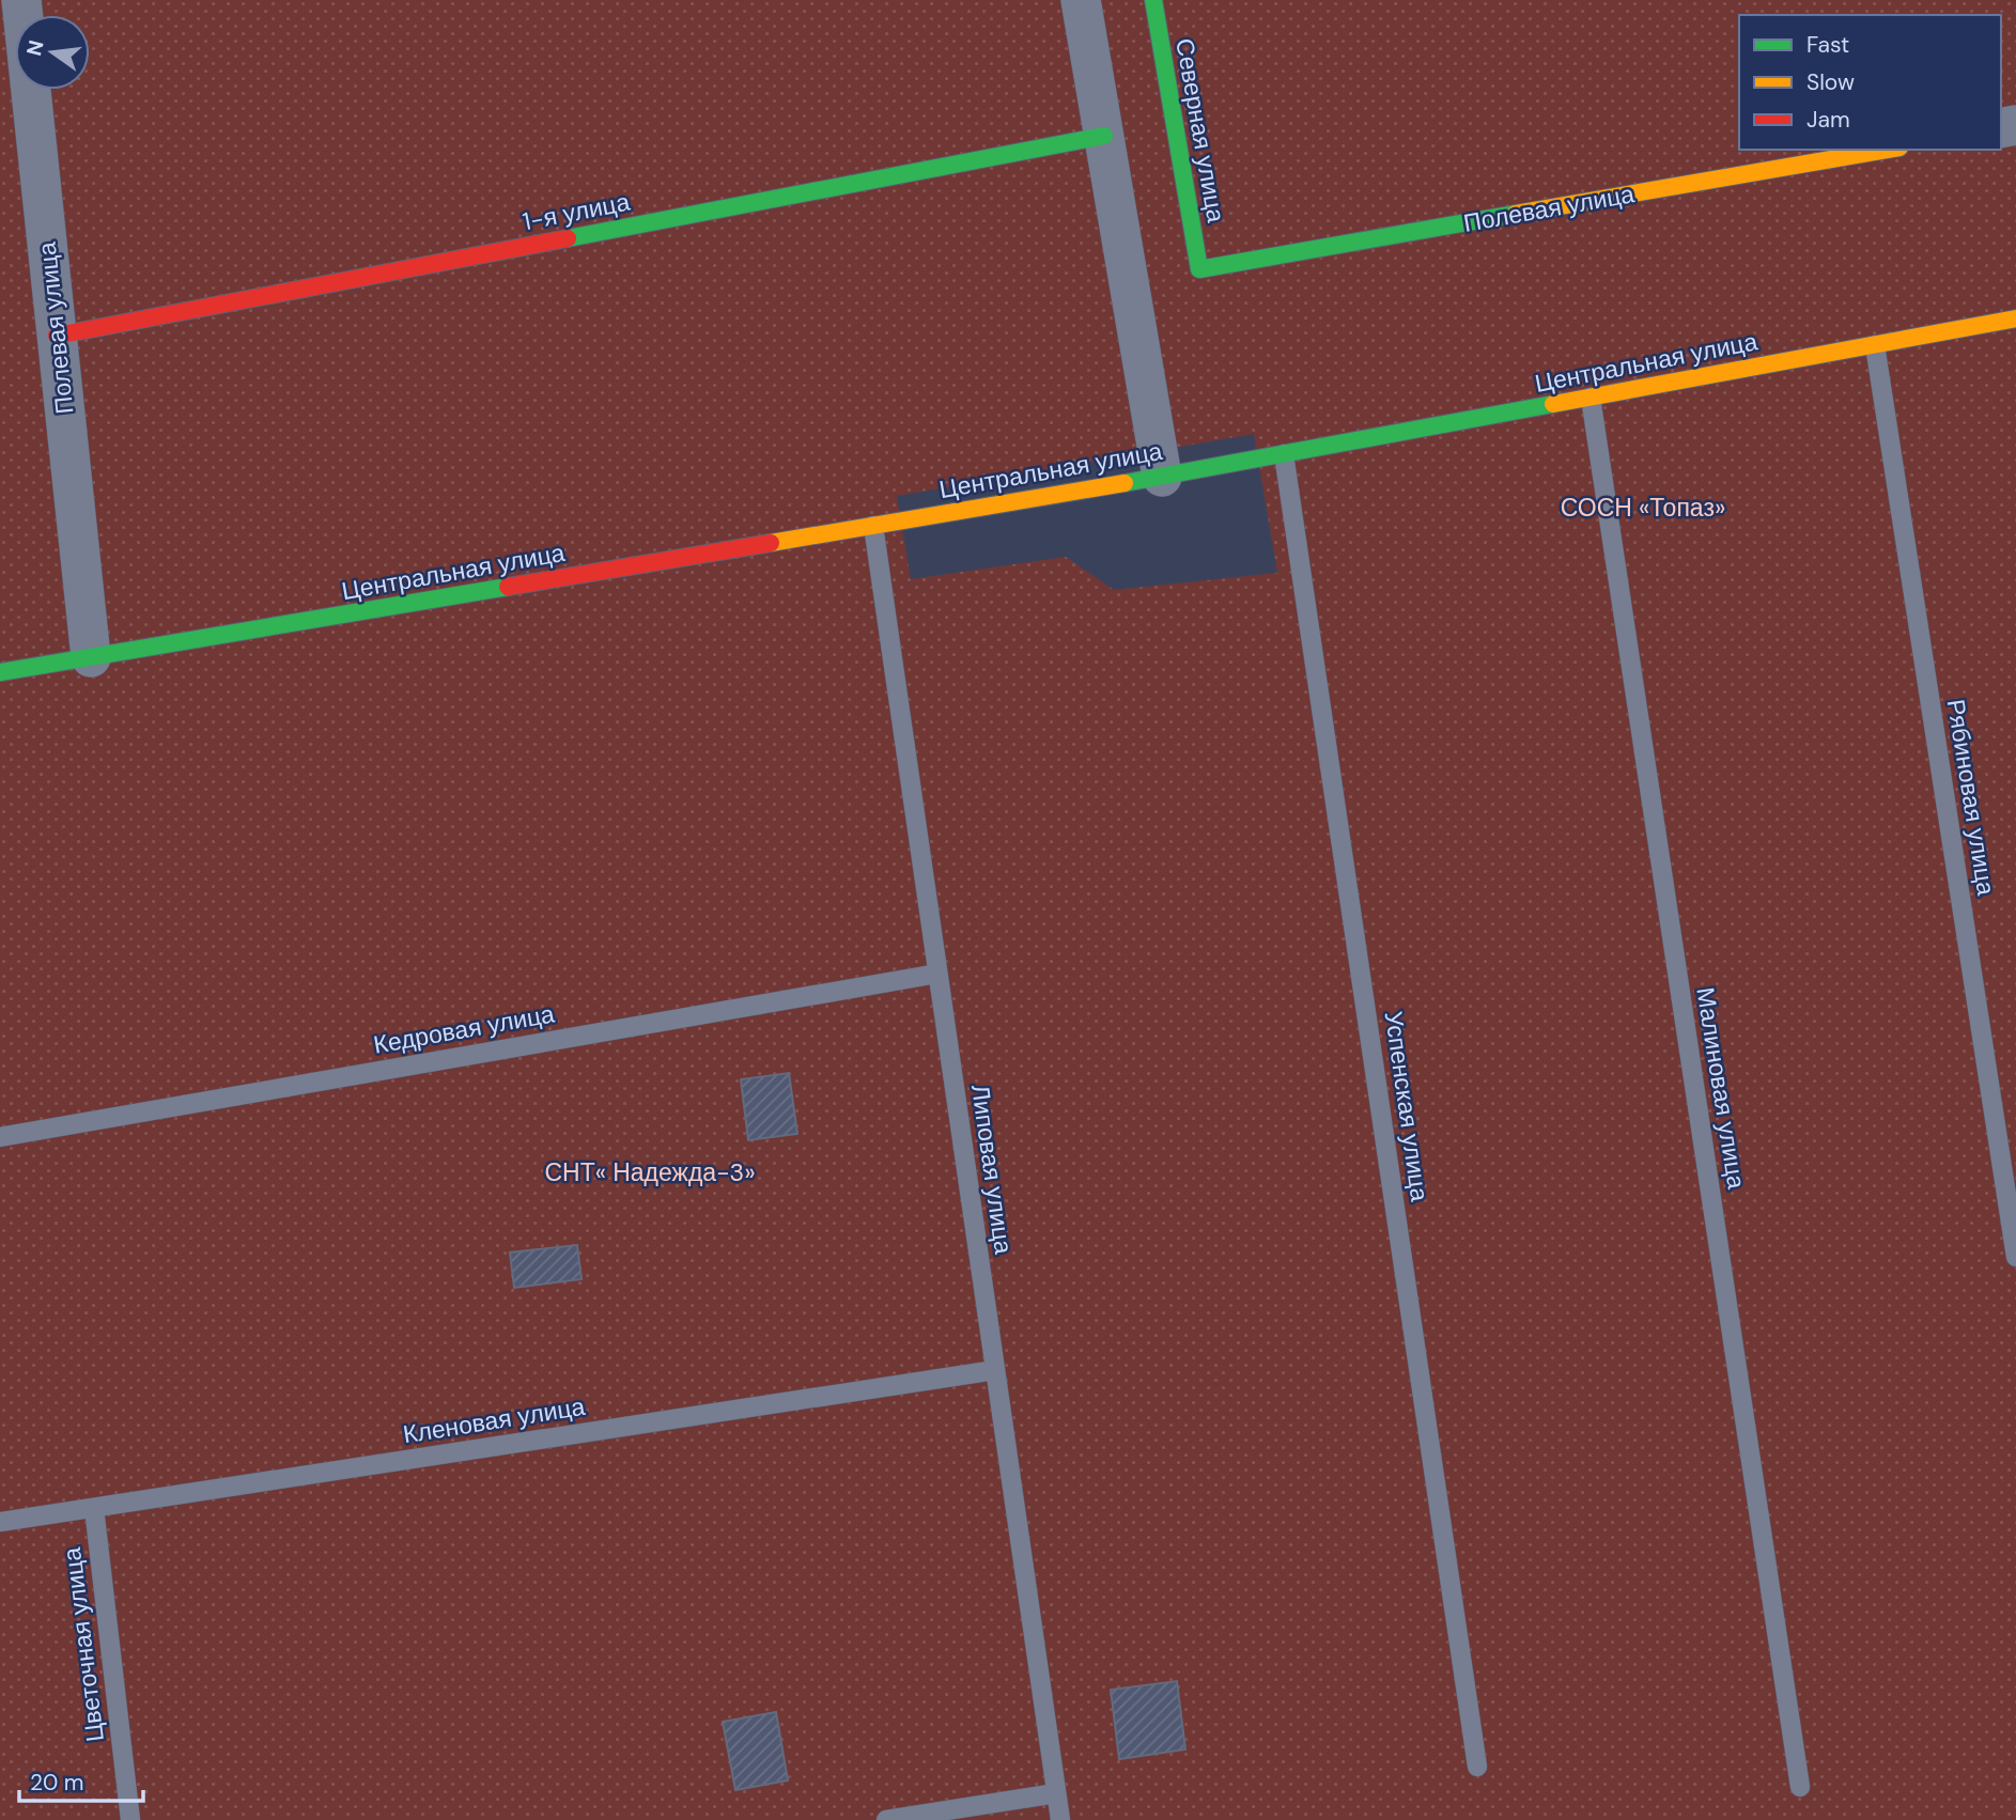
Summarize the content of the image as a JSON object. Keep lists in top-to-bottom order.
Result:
{
  "streets": {
    "street": [
      "Северная улица",
      "Полевая улица",
      "1-я улица",
      "Центральная улица"
    ],
    "lane": [
      "Рябиновая улица",
      "Кедровая улица",
      "Малиновая улица",
      "Успенская улица",
      "Липовая улица",
      "Кленовая улица",
      "Цветочная улица"
    ]
  },
  "crossings": [
    ["Северная улица", "Полевая улица"],
    ["Полевая улица", "1-я улица"],
    ["Полевая улица", "Центральная улица"],
    ["Центральная улица", "Рябиновая улица"],
    ["Центральная улица", "Малиновая улица"],
    ["Центральная улица", "Успенская улица"],
    ["Центральная улица", "Липовая улица"],
    ["Кедровая улица", "Липовая улица"],
    ["Липовая улица", "Кленовая улица"],
    ["Кленовая улица", "Цветочная улица"]
  ],
  "parks": ["СОСН «Топаз»", "СНТ« Надежда-3»"],
  "legend": ["Fast", "Slow", "Jam"],
  "scale_bar": "20 m",
  "north": "left"
}
